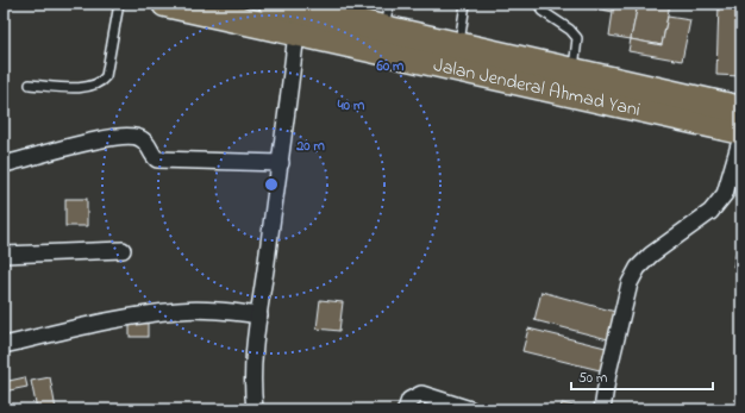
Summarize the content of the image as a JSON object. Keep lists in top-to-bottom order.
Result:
{
  "streets": {
    "highway": ["Jalan Jenderal Ahmad Yani"]
  },
  "scale_bar": "50 m",
  "rings": ["60 m", "40 m", "20 m"]
}
